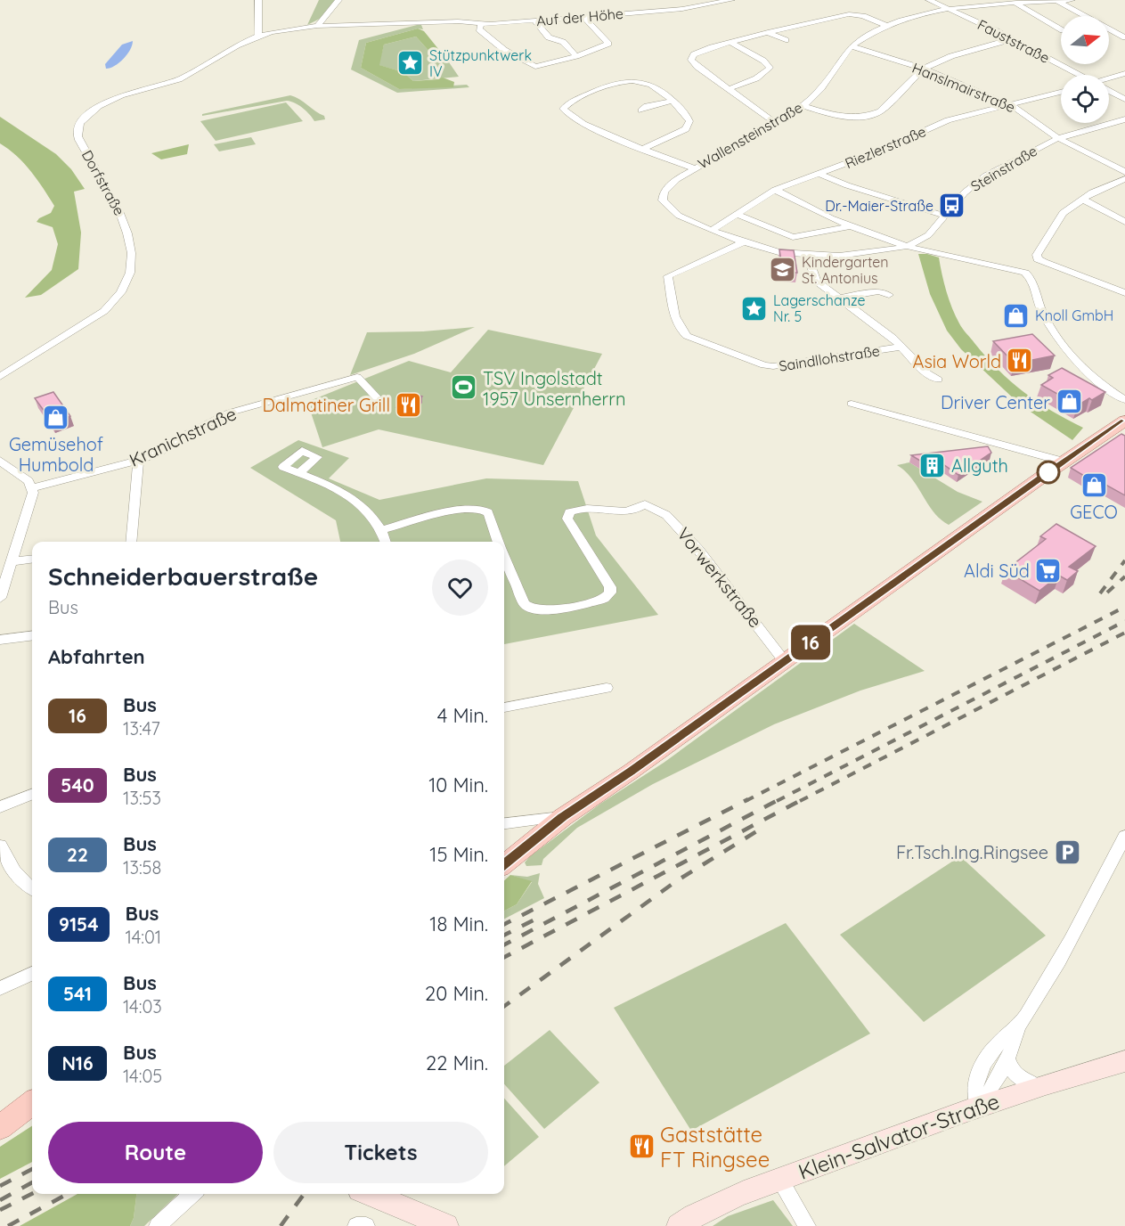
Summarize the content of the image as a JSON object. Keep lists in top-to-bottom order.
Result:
{
  "streets": {
    "street": [
      "Auf der Höhe",
      "Fauststraße",
      "Hanslmairstraße",
      "Wallensteinstraße",
      "Riezlerstraße",
      "Steinstraße",
      "Dorfstraße",
      "Saindllohstraße",
      "Kranichstraße",
      "Vorwerkstraße",
      "Klein-Salvator-Straße"
    ]
  },
  "crossings": [
    ["Auf der Höhe", "Dorfstraße"],
    ["Fauststraße", "Wallensteinstraße"],
    ["Hanslmairstraße", "Wallensteinstraße"],
    ["Hanslmairstraße", "Riezlerstraße"],
    ["Hanslmairstraße", "Steinstraße"],
    ["Wallensteinstraße", "Riezlerstraße"],
    ["Wallensteinstraße", "Steinstraße"],
    ["Wallensteinstraße", "Saindllohstraße"],
    ["Steinstraße", "Saindllohstraße"]
  ],
  "places": {
    "place": ["Stützpunktwerk IV", "Lagerschanze Nr. 5"],
    "bus stop": ["Dr.-Maier-Straße"],
    "school or university": ["Kindergarten St. Antonius"],
    "shop": [
      "Knoll GmbH",
      "Driver Center",
      "Gemüsehof Humbold",
      "GECO"
    ],
    "restaurant": ["Asia World", "Dalmatiner Grill", "Gaststätte FT Ringsee"],
    "sports": ["TSV Ingolstadt 1957 Unsernherrn"],
    "building": ["Allguth"],
    "supermarket": ["Aldi Süd"],
    "parking": ["Fr.Tsch.Ing.Ringsee"]
  },
  "lines": ["bus line 16"],
  "north": "right",
  "page": {
    "on_map": "16",
    "heading": [
      ["Schneiderbauerstraße", "Bus"],
      "Abfahrten"
    ],
    "list": [
      {
        "mark": "16",
        "name": "Bus",
        "note": "13:47",
        "value": "4 Min."
      },
      {
        "mark": "540",
        "name": "Bus",
        "note": "13:53",
        "value": "10 Min."
      },
      {
        "mark": "22",
        "name": "Bus",
        "note": "13:58",
        "value": "15 Min."
      },
      {
        "mark": "9154",
        "name": "Bus",
        "note": "14:01",
        "value": "18 Min."
      },
      {
        "mark": "541",
        "name": "Bus",
        "note": "14:03",
        "value": "20 Min."
      },
      {
        "mark": "N16",
        "name": "Bus",
        "note": "14:05",
        "value": "22 Min."
      }
    ],
    "buttons": ["Route", "Tickets"]
  }
}
